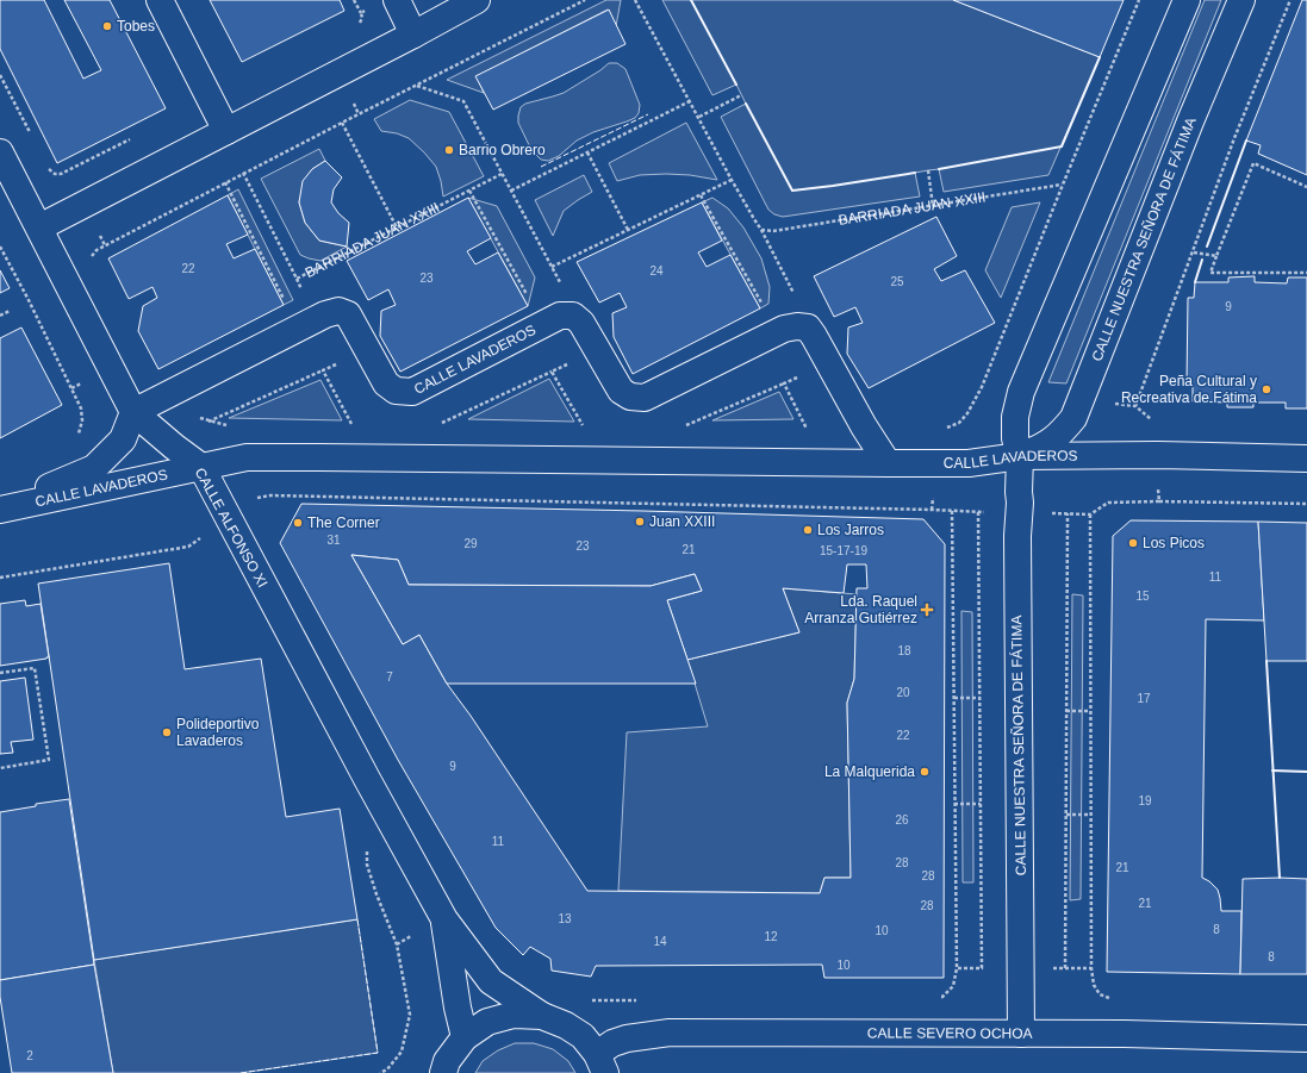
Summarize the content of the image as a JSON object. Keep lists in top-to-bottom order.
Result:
{
  "streets": {
    "street": [
      "CALLE NUESTRA SEÑORA DE FÁTIMA",
      "CALLE LAVADEROS",
      "CALLE ALFONSO XI",
      "CALLE SEVERO OCHOA"
    ],
    "path": ["BARRIADA JUAN XXIII"]
  },
  "crossings": [
    ["CALLE NUESTRA SEÑORA DE FÁTIMA", "CALLE LAVADEROS"],
    ["CALLE NUESTRA SEÑORA DE FÁTIMA", "CALLE SEVERO OCHOA"],
    ["CALLE LAVADEROS", "CALLE ALFONSO XI"]
  ],
  "places": {
    "other": [
      "Tobes",
      "Barrio Obrero",
      "Peña Cultural y Recreativa de Fátima",
      "Juan XXIII",
      "The Corner",
      "Los Jarros",
      "Los Picos",
      "Polideportivo Lavaderos",
      "La Malquerida"
    ],
    "health": ["Lda. Raquel Arranza Gutiérrez"]
  },
  "house_numbers": [
    "22",
    "24",
    "23",
    "25",
    "9",
    "31",
    "29",
    "23",
    "21",
    "15-17-19",
    "11",
    "15",
    "18",
    "7",
    "20",
    "17",
    "22",
    "9",
    "19",
    "26",
    "11",
    "28",
    "21",
    "28",
    "21",
    "28",
    "13",
    "8",
    "10",
    "12",
    "14",
    "8",
    "10",
    "2"
  ]
}
